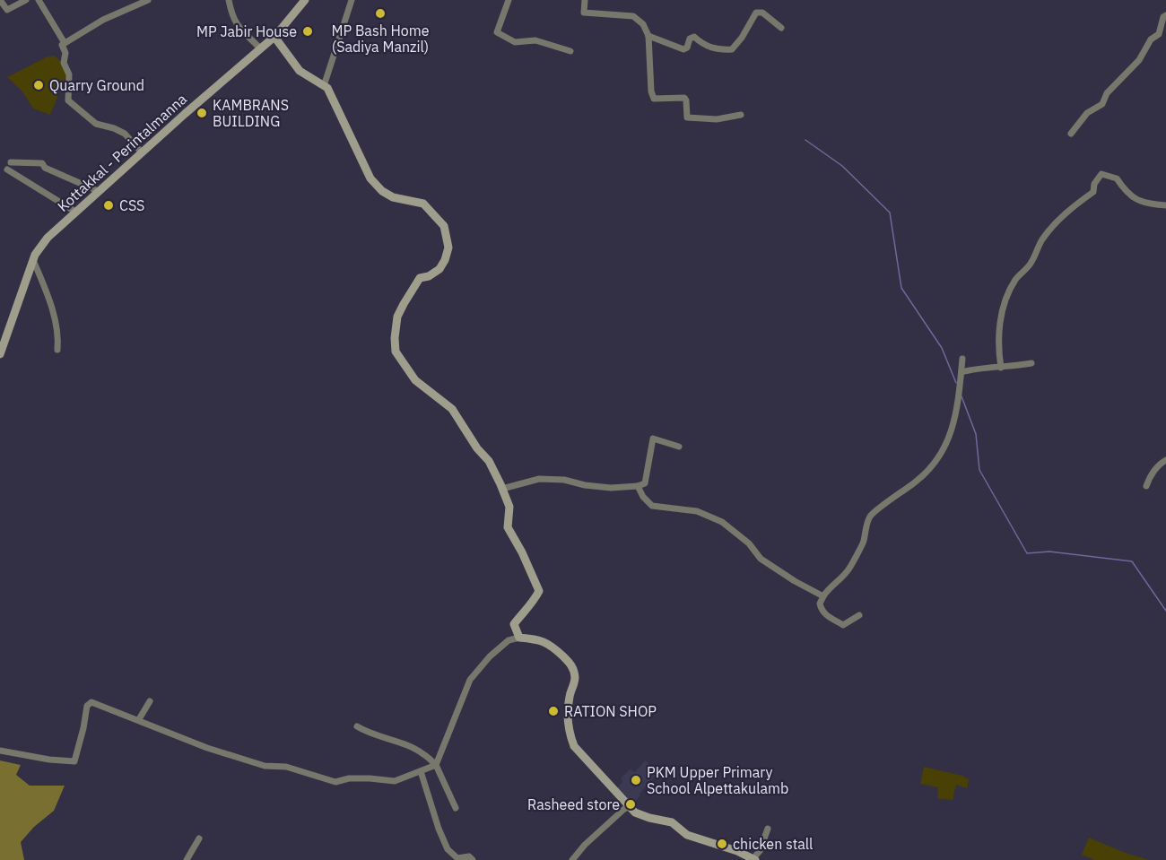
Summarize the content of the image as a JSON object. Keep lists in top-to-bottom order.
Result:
{
  "streets": {
    "street": ["Kottakkal - Perintalmanna"]
  },
  "places": [
    "MP Bash Home (Sadiya Manzil)",
    "MP Jabir House",
    "Quarry Ground",
    "KAMBRANS BUILDING",
    "CSS",
    "RATION SHOP",
    "PKM Upper Primary School Alpettakulamb",
    "Rasheed store",
    "chicken stall"
  ]
}
